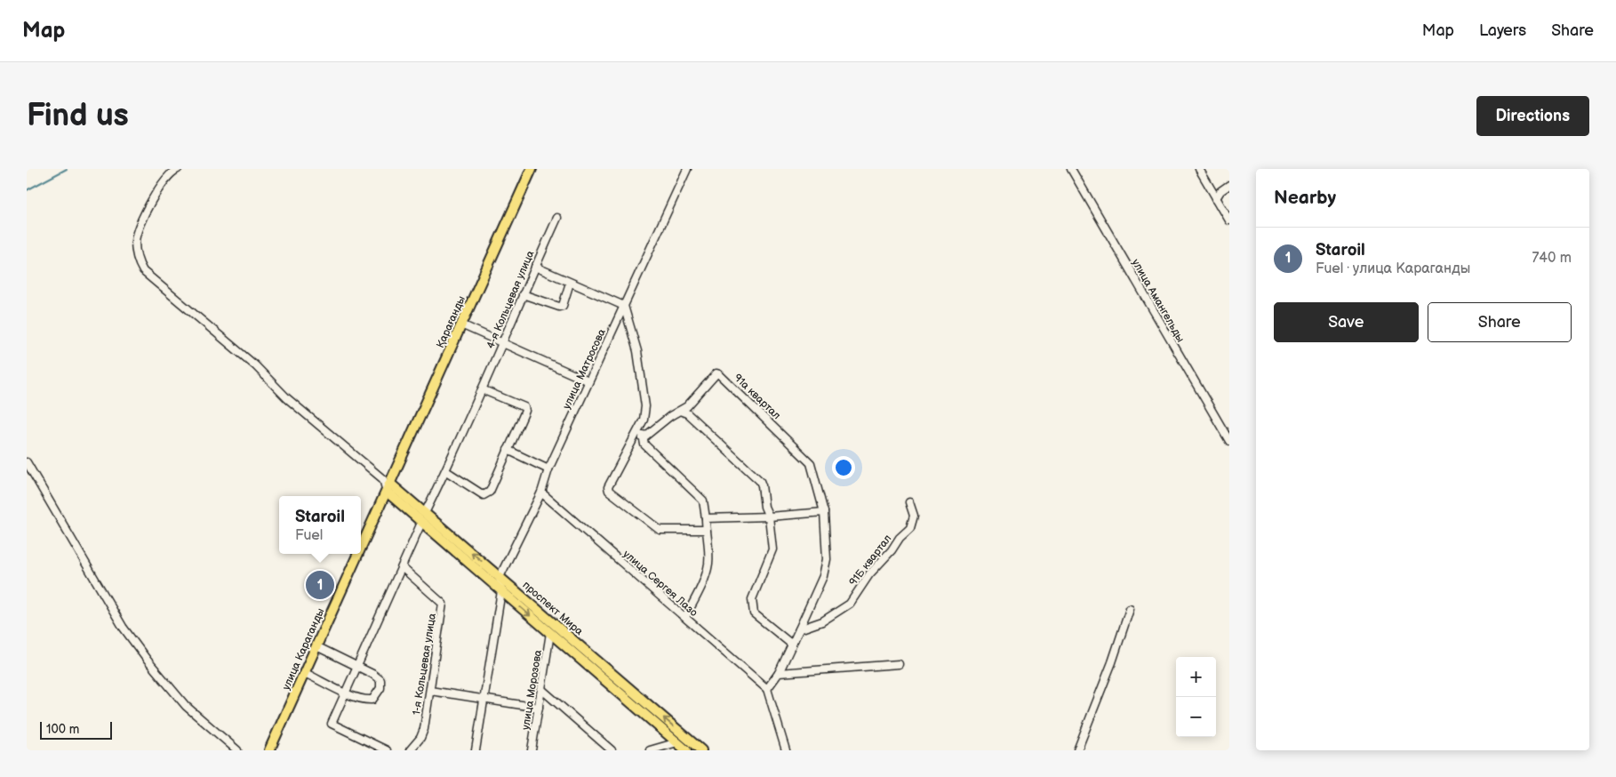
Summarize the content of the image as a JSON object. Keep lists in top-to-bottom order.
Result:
{
  "streets": {
    "main road": ["Қарағанды", "проспект Мира", "улица Караганды"],
    "street": [
      "4-я Кольцевая улица",
      "улица Амангельды",
      "улица Матросова",
      "91а квартал",
      "91Б квартал",
      "улица Сергея Лазо",
      "1-я Кольцевая улица",
      "улица Морозова"
    ]
  },
  "crossings": [
    ["4-я Кольцевая улица", "проспект Мира"],
    ["Қарағанды", "проспект Мира"],
    ["Қарағанды", "улица Караганды"],
    ["улица Матросова", "улица Сергея Лазо"],
    ["улица Матросова", "проспект Мира"],
    ["проспект Мира", "улица Караганды"],
    ["проспект Мира", "улица Морозова"]
  ],
  "scale_bar": "100 m",
  "page": {
    "header": "Map",
    "nav": ["Map", "Layers", "Share"],
    "buttons": [
      "Directions",
      ["Save", "Share"]
    ],
    "title": "Find us",
    "heading": "Nearby",
    "list": [
      {
        "mark": "1",
        "name": "Staroil",
        "note": "Fuel · улица Караганды",
        "value": "740 m"
      }
    ],
    "popup": ["Staroil", "Fuel"],
    "pins": "1",
    "map_buttons": ["+", "−"],
    "scale": "100 m"
  }
}
